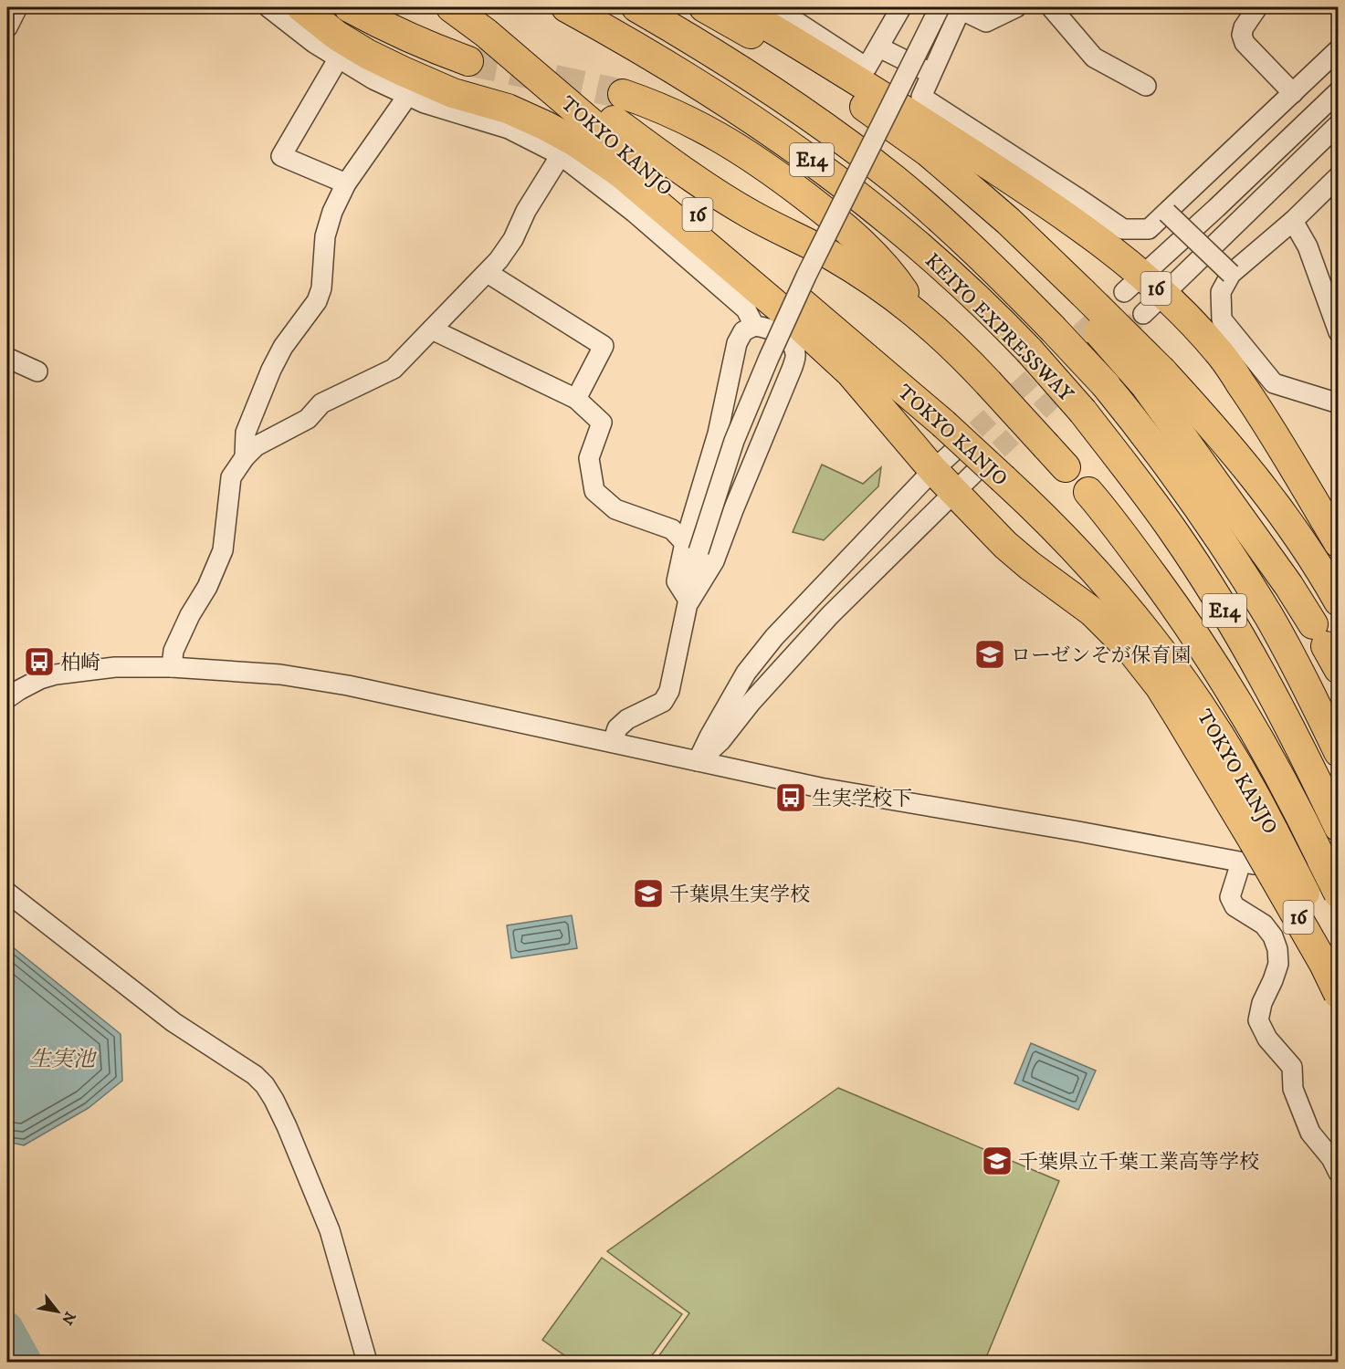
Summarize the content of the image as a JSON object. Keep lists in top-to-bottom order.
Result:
{
  "streets": {
    "highway": [
      "TOKYO KANJO",
      "E14",
      "16",
      "KEIYO EXPRESSWAY"
    ]
  },
  "crossings": [
    ["TOKYO KANJO", "16"]
  ],
  "water": ["生実池"],
  "places": {
    "school or university": ["ローゼンそが保育園", "千葉県生実学校", "千葉県立千葉工業高等学校"],
    "bus stop": ["柏崎", "生実学校下"]
  },
  "north": "bottom right"
}
